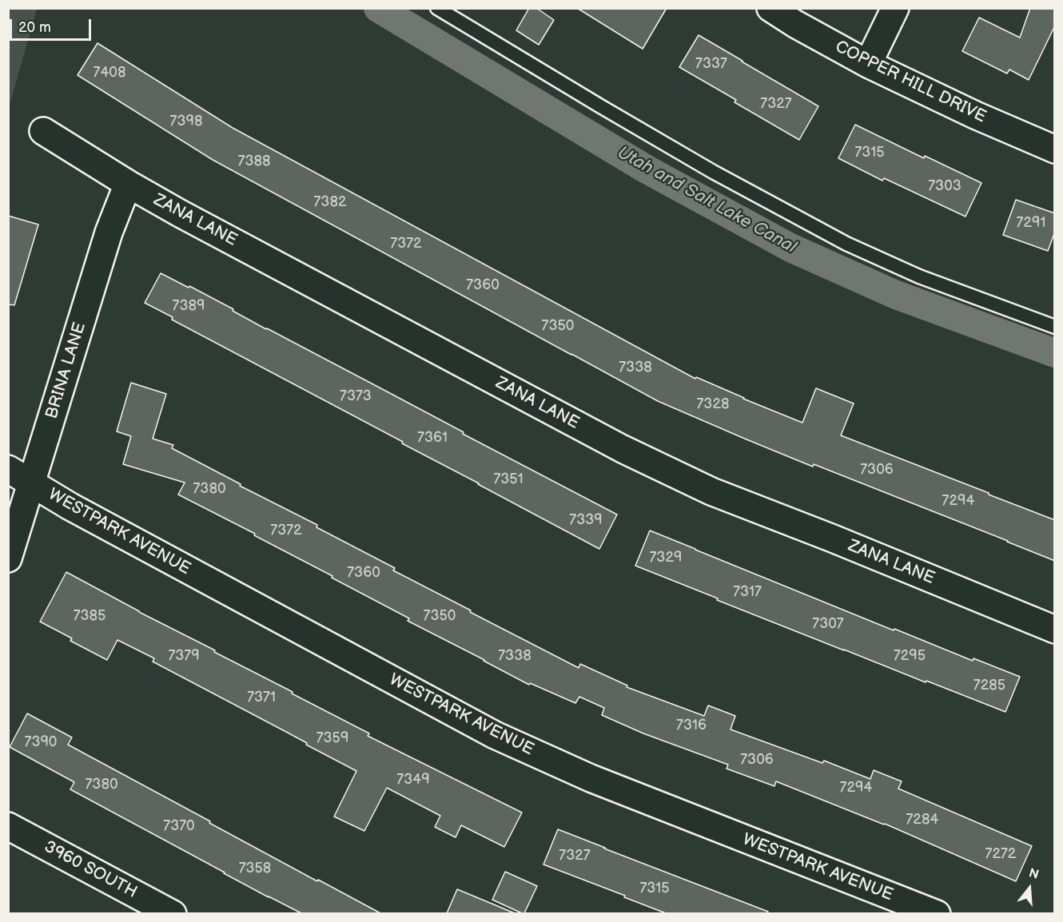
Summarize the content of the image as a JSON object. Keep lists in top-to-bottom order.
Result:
{
  "streets": {
    "street": [
      "COPPER HILL DRIVE",
      "ZANA LANE",
      "BRINA LANE",
      "WESTPARK AVENUE",
      "3960 SOUTH"
    ]
  },
  "crossings": [
    ["ZANA LANE", "BRINA LANE"],
    ["BRINA LANE", "WESTPARK AVENUE"]
  ],
  "water": ["Utah and Salt Lake Canal"],
  "house_numbers": [
    "7337",
    "7408",
    "7327",
    "7398",
    "7315",
    "7388",
    "7303",
    "7382",
    "7291",
    "7372",
    "7360",
    "7389",
    "7350",
    "7338",
    "7373",
    "7328",
    "7361",
    "7306",
    "7351",
    "7380",
    "7294",
    "7339",
    "7372",
    "7329",
    "7360",
    "7317",
    "7385",
    "7350",
    "7307",
    "7379",
    "7338",
    "7295",
    "7285",
    "7371",
    "7316",
    "7359",
    "7390",
    "7306",
    "7349",
    "7380",
    "7294",
    "7284",
    "7370",
    "7272",
    "7327",
    "7358",
    "7315"
  ],
  "scale_bar": "20 m",
  "north": "top"
}
